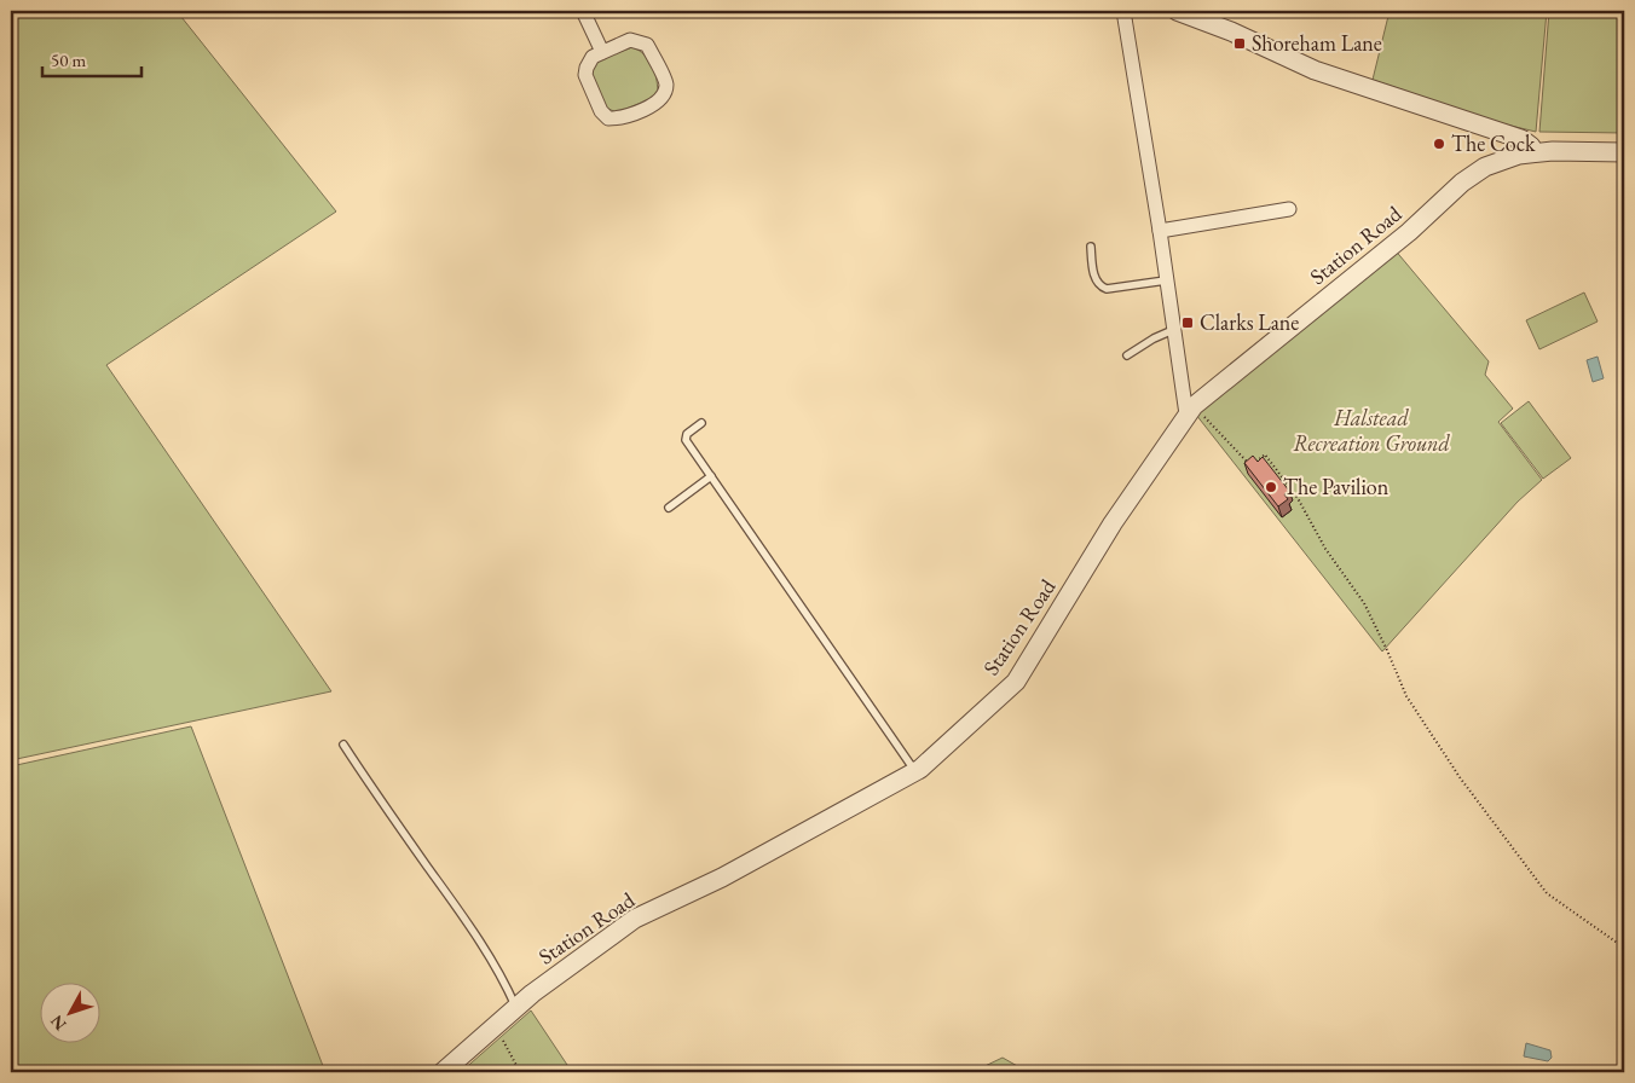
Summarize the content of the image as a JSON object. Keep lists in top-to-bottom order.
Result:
{
  "streets": {
    "street": ["Station Road"]
  },
  "parks": ["Halstead Recreation Ground"],
  "places": {
    "transit": ["Shoreham Lane", "Clarks Lane"],
    "other": ["The Cock", "The Pavilion"]
  },
  "scale_bar": "50 m",
  "north": "bottom left"
}
